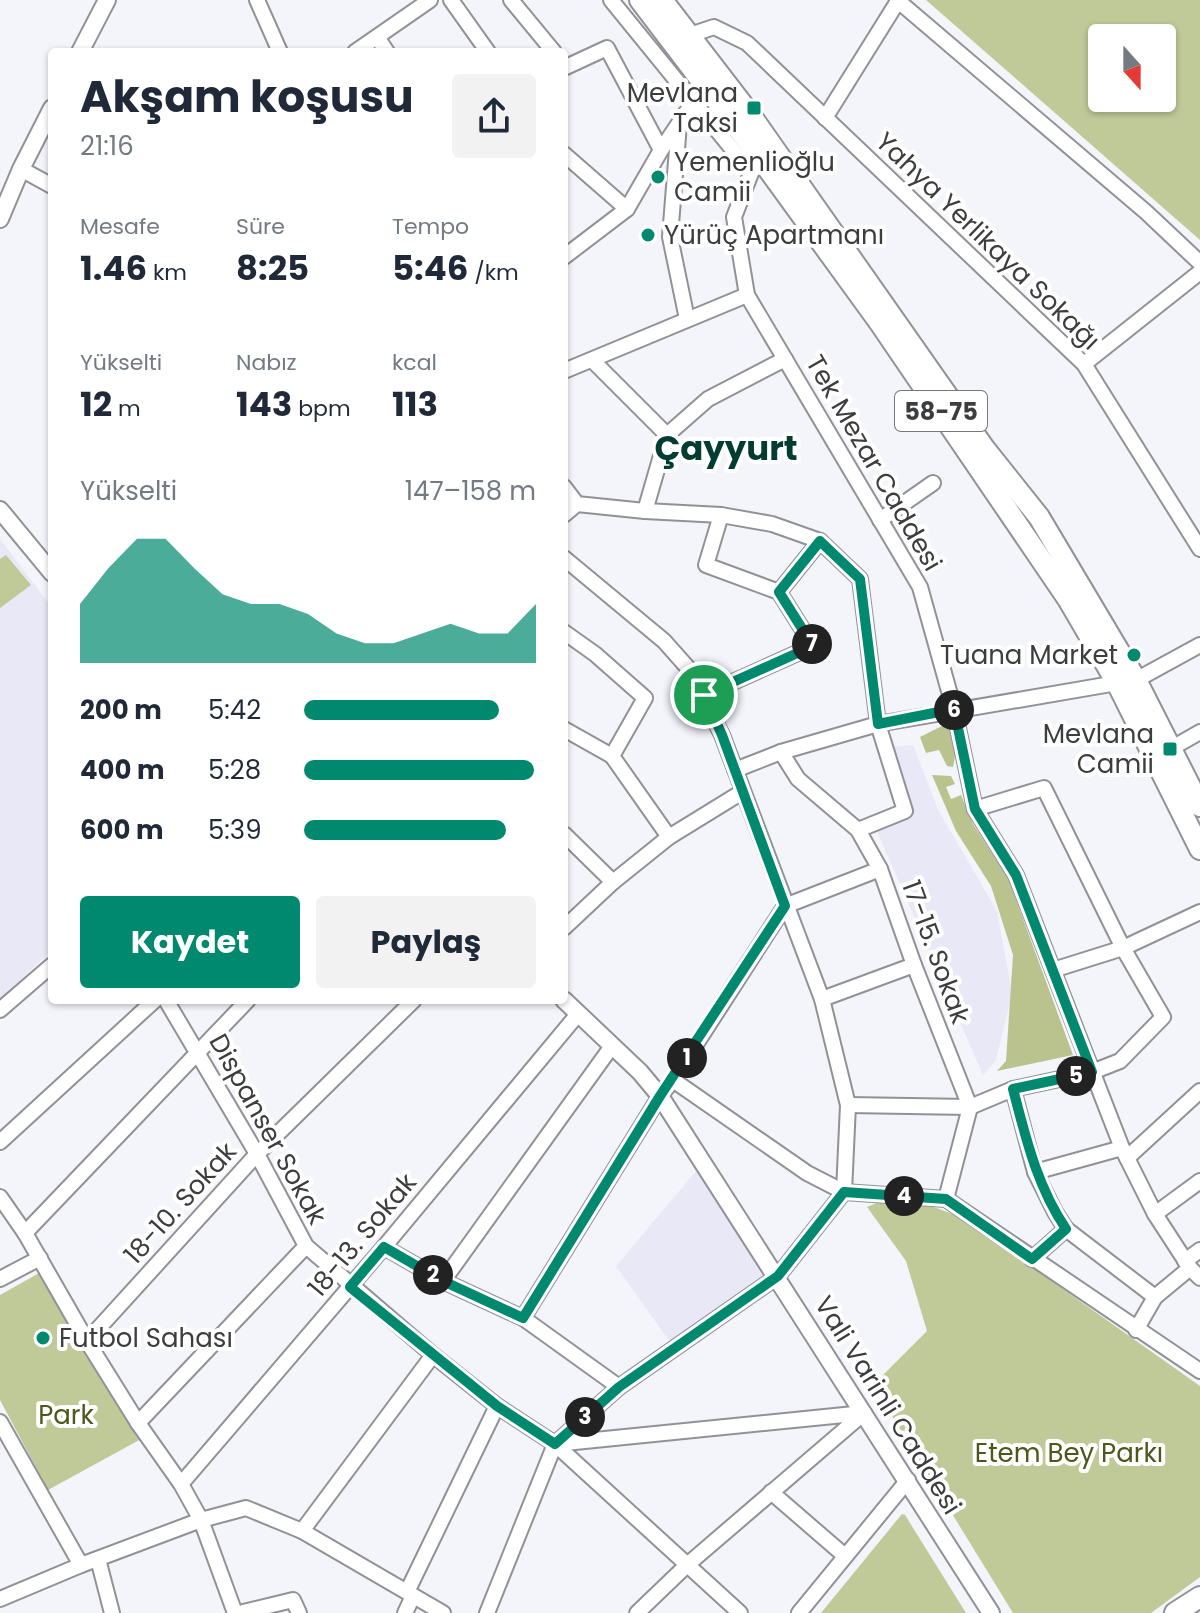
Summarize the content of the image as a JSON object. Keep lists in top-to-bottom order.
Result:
{
  "streets": {
    "main road": ["58-75"],
    "street": [
      "Yahya Yerlikaya Sokağı",
      "Tek Mezar Caddesi",
      "17-15. Sokak",
      "Dispanser Sokak",
      "18-10. Sokak",
      "18-13. Sokak",
      "Vali Varinli Caddesi"
    ]
  },
  "crossings": [
    ["Yahya Yerlikaya Sokağı", "58-75"],
    ["58-75", "Tek Mezar Caddesi"],
    ["Dispanser Sokak", "18-10. Sokak"],
    ["Dispanser Sokak", "18-13. Sokak"],
    ["18-13. Sokak", "Vali Varinli Caddesi"]
  ],
  "districts": ["Çayyurt"],
  "parks": ["Park", "Etem Bey Parkı"],
  "places": {
    "transit": ["Mevlana Taksi", "Mevlana Camii"],
    "other": [
      "Yemenlioğlu Camii",
      "Yürüç Apartmanı",
      "Tuana Market",
      "Futbol Sahası"
    ]
  },
  "north": "bottom",
  "page": {
    "heading": ["Akşam koşusu", "21:16"],
    "stats": [
      ["Mesafe", "1.46 km"],
      ["Süre", "8:25"],
      ["Tempo", "5:46 /km"],
      ["Yükselti", "12 m"],
      ["Nabız", "143 bpm"],
      ["kcal", "113"]
    ],
    "chart": ["Yükselti", "147–158 m"],
    "pins": [
      "7",
      "6",
      "1",
      "5",
      "4",
      "2",
      "3"
    ],
    "list": [
      {
        "name": "200 m",
        "note": "5:42"
      },
      {
        "name": "400 m",
        "note": "5:28"
      },
      {
        "name": "600 m",
        "note": "5:39"
      }
    ],
    "buttons": ["Kaydet", "Paylaş"]
  }
}
